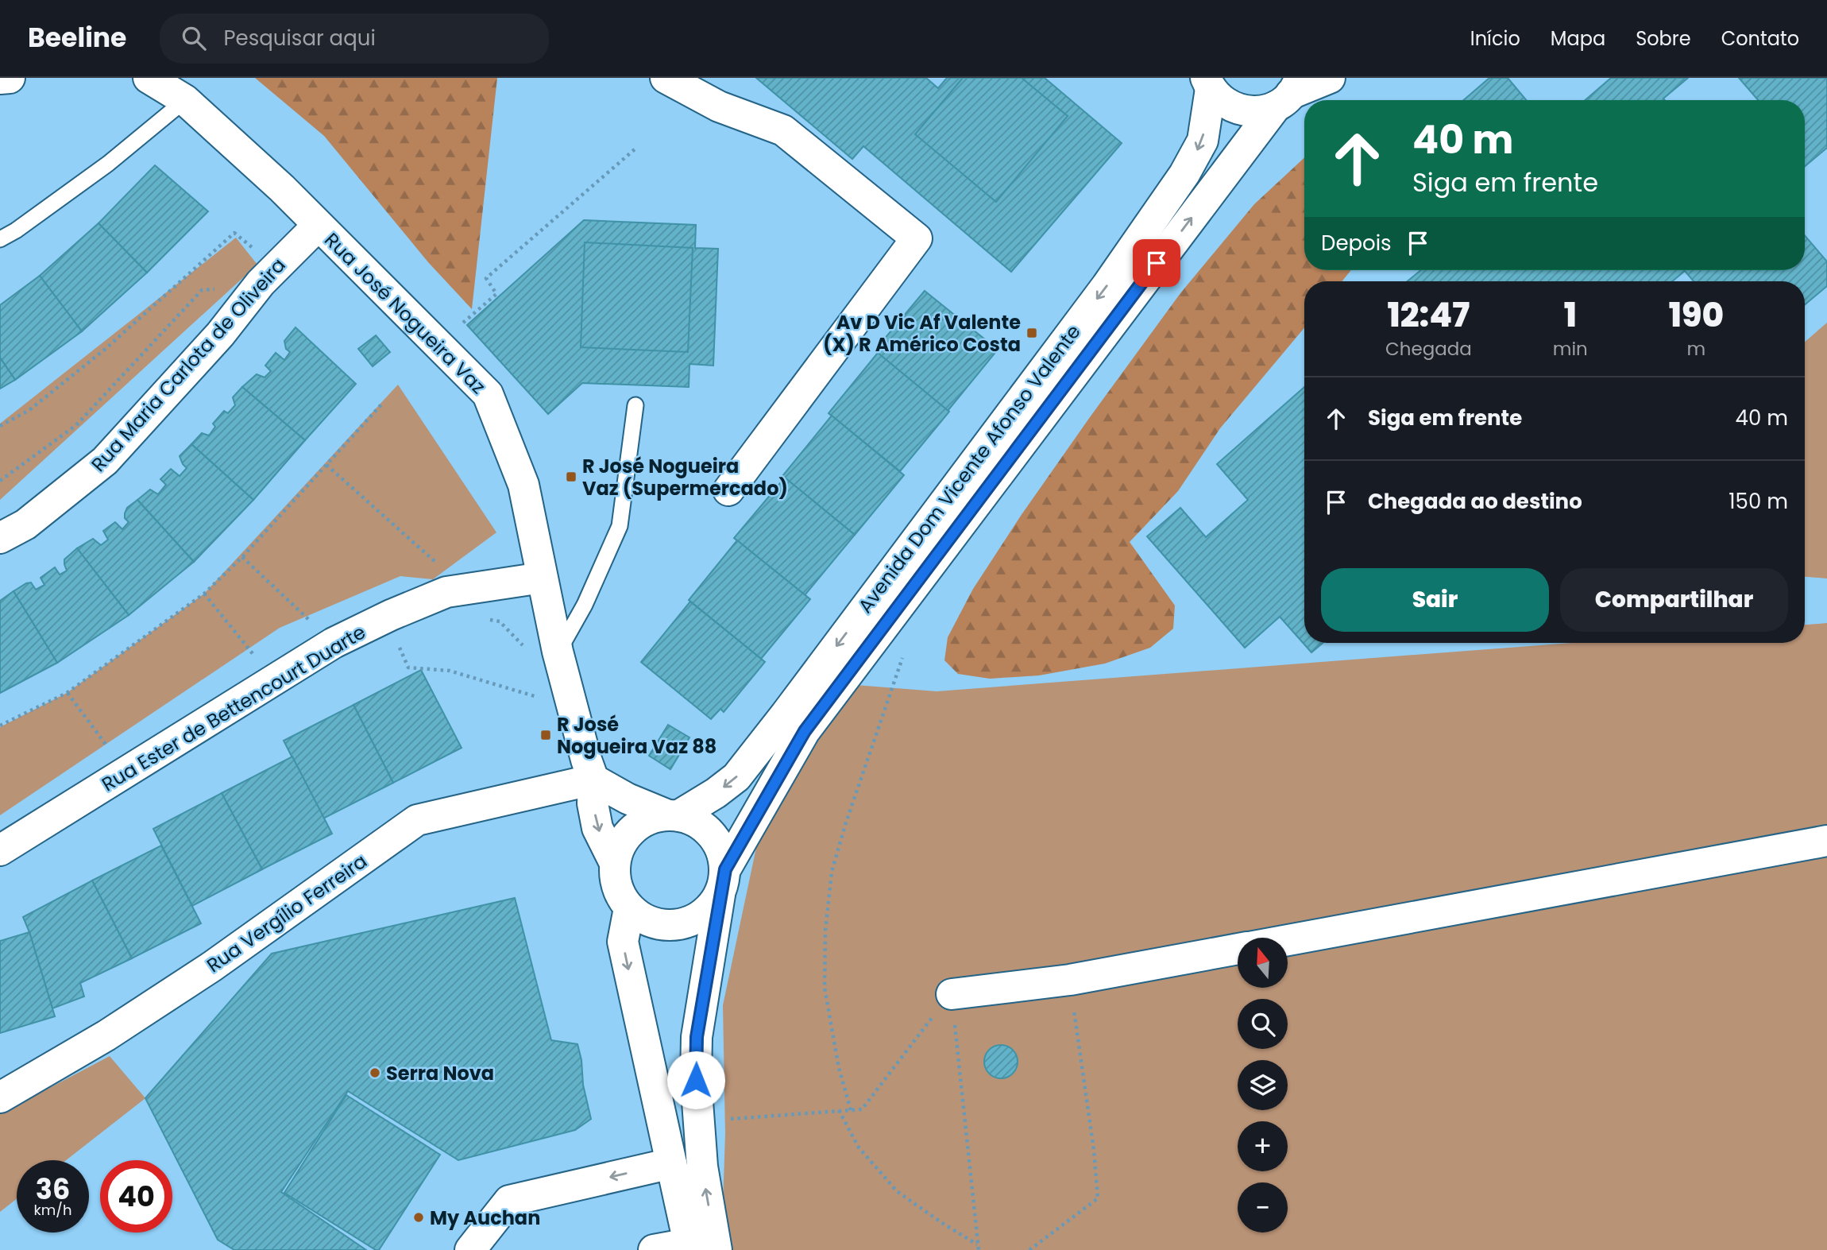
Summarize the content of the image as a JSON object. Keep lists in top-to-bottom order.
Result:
{
  "streets": {
    "street": [
      "Rua José Nogueira Vaz",
      "Rua Maria Carlota de Oliveira",
      "Avenida Dom Vicente Afonso Valente",
      "Rua Ester de Bettencourt Duarte",
      "Rua Vergílio Ferreira"
    ]
  },
  "crossings": [
    ["Rua José Nogueira Vaz", "Rua Maria Carlota de Oliveira"],
    ["Rua José Nogueira Vaz", "Avenida Dom Vicente Afonso Valente"],
    ["Rua José Nogueira Vaz", "Rua Ester de Bettencourt Duarte"],
    ["Rua José Nogueira Vaz", "Rua Vergílio Ferreira"]
  ],
  "places": {
    "transit": ["Av D Vic Af Valente (X) R Américo Costa", "R José Nogueira Vaz (Supermercado)", "R José Nogueira Vaz 88"],
    "other": ["Serra Nova", "My Auchan"]
  },
  "north": "top",
  "page": {
    "header": "Beeline",
    "search": "Pesquisar aqui",
    "nav": [
      "Início",
      "Mapa",
      "Sobre",
      "Contato"
    ],
    "turn": ["40 m", "Siga em frente"],
    "then": "Depois",
    "eta": [
      "12:47",
      "Chegada",
      "1",
      "min",
      "190",
      "m"
    ],
    "list": [
      {
        "name": "Siga em frente",
        "value": "40 m"
      },
      {
        "name": "Chegada ao destino",
        "value": "150 m"
      }
    ],
    "buttons": ["Sair", "Compartilhar"],
    "map_buttons": ["+", "−"],
    "speed": "36 km/h",
    "limit": "40"
  }
}
